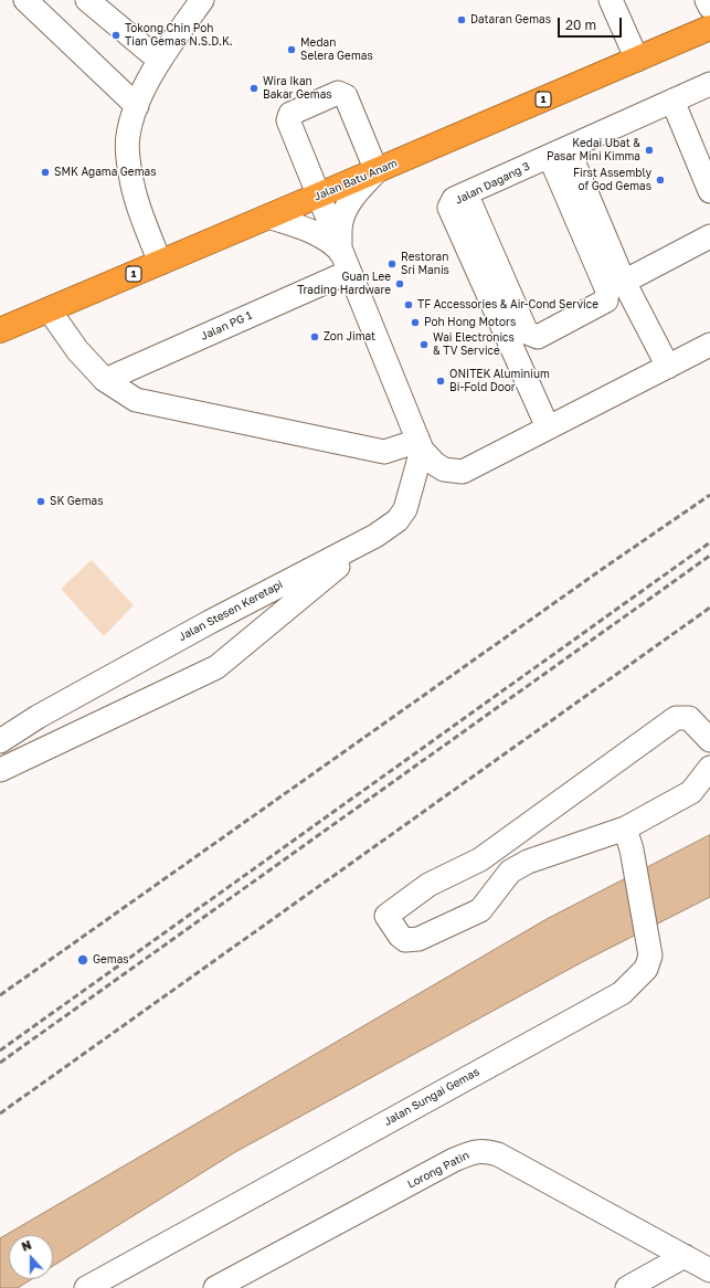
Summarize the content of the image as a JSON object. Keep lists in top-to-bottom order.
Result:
{
  "streets": {
    "highway": ["1", "Jalan Batu Anam"],
    "street": [
      "Jalan Dagang 3",
      "Jalan PG 1",
      "Jalan Stesen Keretapi",
      "Jalan Sungai Gemas",
      "Lorong Patin"
    ]
  },
  "places": [
    "Dataran Gemas",
    "Tokong Chin Poh Tian Gemas N.S.D.K.",
    "Medan Selera Gemas",
    "Wira Ikan Bakar Gemas",
    "Kedai Ubat & Pasar Mini Kimma",
    "SMK Agama Gemas",
    "First Assembly of God Gemas",
    "Restoran Sri Manis",
    "Guan Lee Trading Hardware",
    "TF Accessories & Air-Cond Service",
    "Poh Hong Motors",
    "Zon Jimat",
    "Wai Electronics & TV Service",
    "ONITEK Aluminium Bi-Fold Door",
    "SK Gemas",
    "Gemas"
  ],
  "scale_bar": "20 m",
  "north": "top"
}
